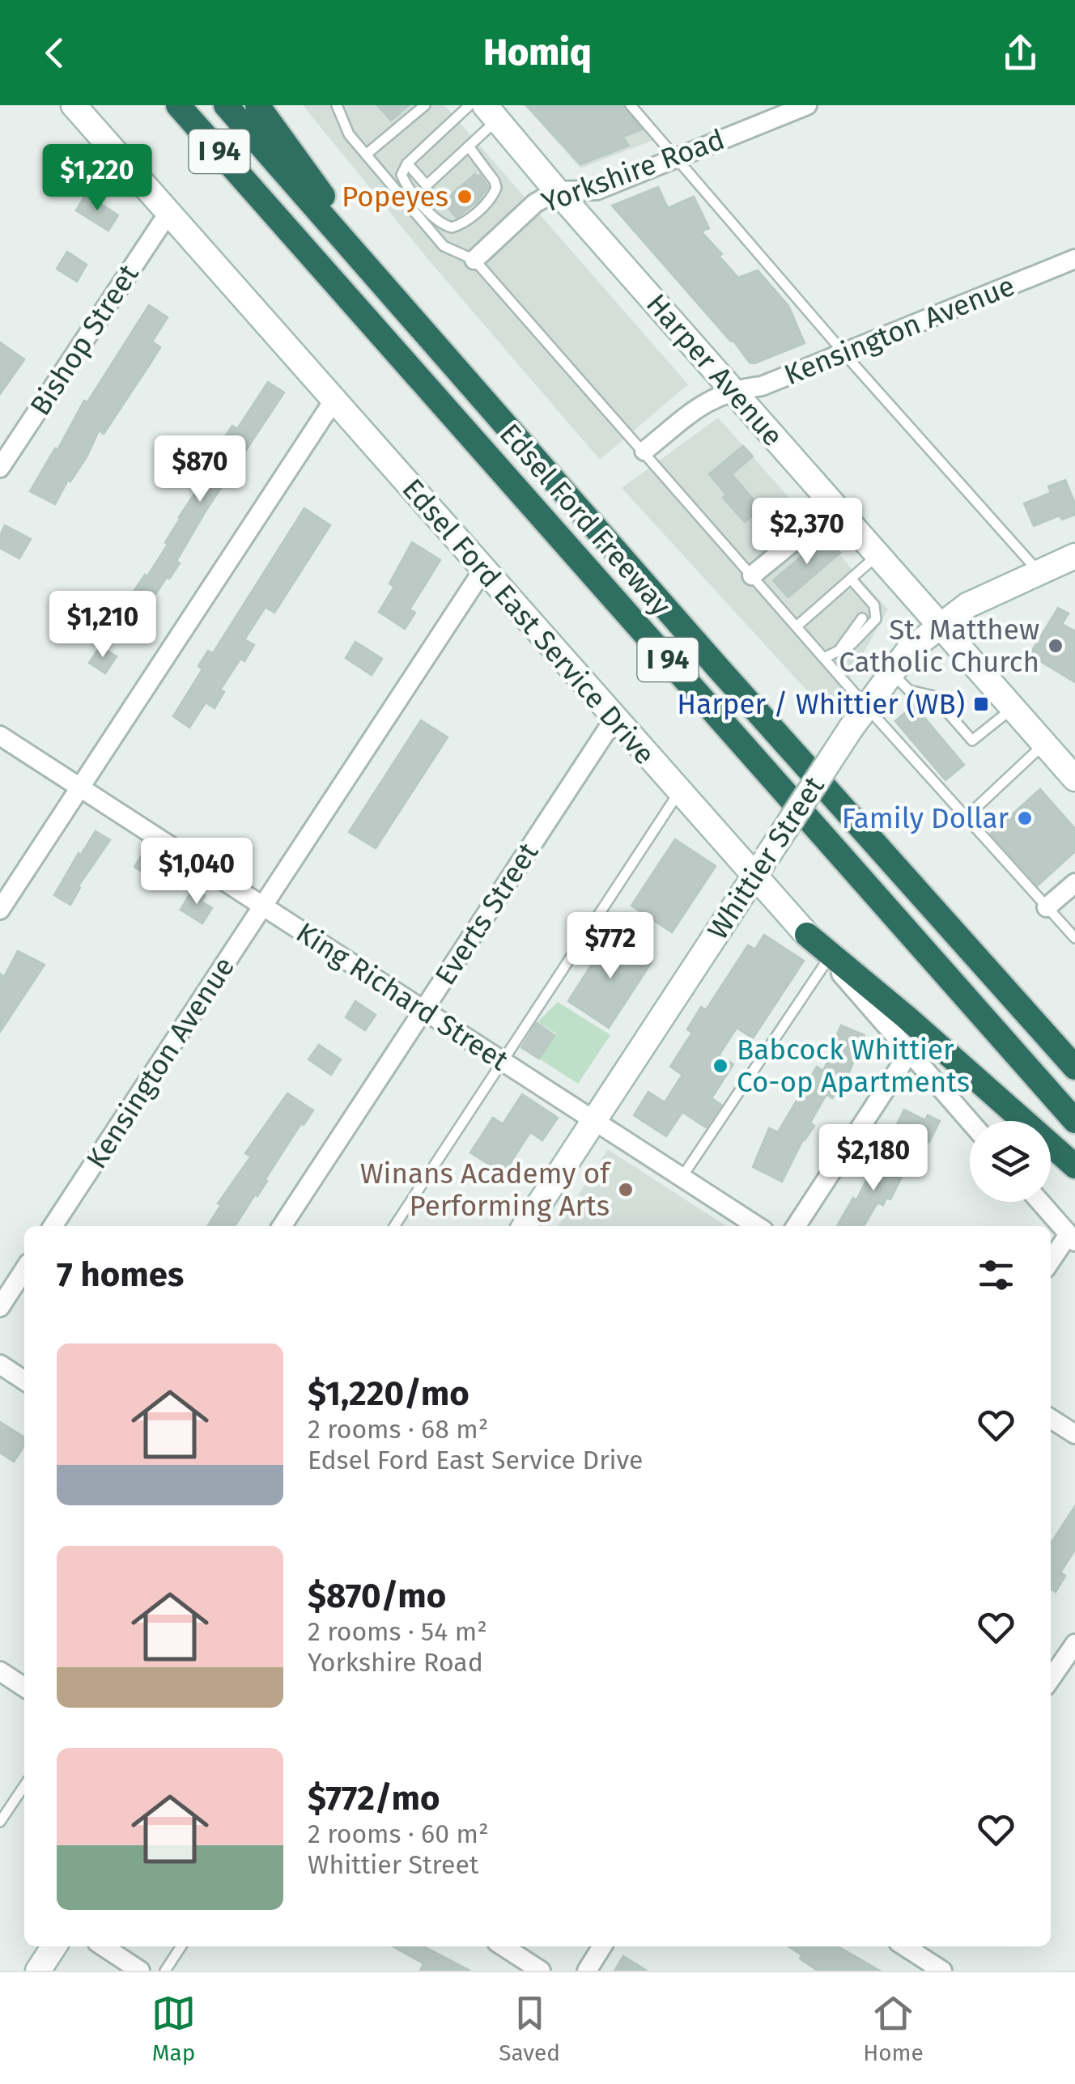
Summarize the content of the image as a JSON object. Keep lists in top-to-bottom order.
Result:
{
  "streets": {
    "highway": ["I 94", "Edsel Ford Freeway"],
    "street": [
      "Yorkshire Road",
      "Kensington Avenue",
      "Bishop Street",
      "Harper Avenue",
      "Edsel Ford East Service Drive",
      "Whittier Street",
      "Everts Street",
      "King Richard Street"
    ]
  },
  "crossings": [
    ["Yorkshire Road", "Harper Avenue"],
    ["Kensington Avenue", "Harper Avenue"],
    ["Kensington Avenue", "Edsel Ford East Service Drive"],
    ["Kensington Avenue", "King Richard Street"],
    ["Bishop Street", "Edsel Ford East Service Drive"],
    ["Harper Avenue", "Whittier Street"],
    ["Edsel Ford East Service Drive", "Whittier Street"],
    ["Edsel Ford East Service Drive", "Everts Street"],
    ["Whittier Street", "King Richard Street"],
    ["Everts Street", "King Richard Street"]
  ],
  "places": {
    "other": [
      "Popeyes",
      "St. Matthew Catholic Church",
      "Family Dollar",
      "Babcock Whittier Co-op Apartments",
      "Winans Academy of Performing Arts"
    ],
    "transit": ["Harper / Whittier (WB)"]
  },
  "page": {
    "header": "Homiq",
    "price": [
      "$1,220",
      "$870",
      "$2,370",
      "$1,210",
      "$1,040",
      "$772",
      "$2,180"
    ],
    "heading": "7 homes",
    "list": [
      {
        "name": "$1,220/mo",
        "note": "2 rooms · 68 m² · Edsel Ford East Service Drive"
      },
      {
        "name": "$870/mo",
        "note": "2 rooms · 54 m² · Yorkshire Road"
      },
      {
        "name": "$772/mo",
        "note": "2 rooms · 60 m² · Whittier Street"
      }
    ],
    "tabs": ["Map", "Saved", "Home"]
  }
}
